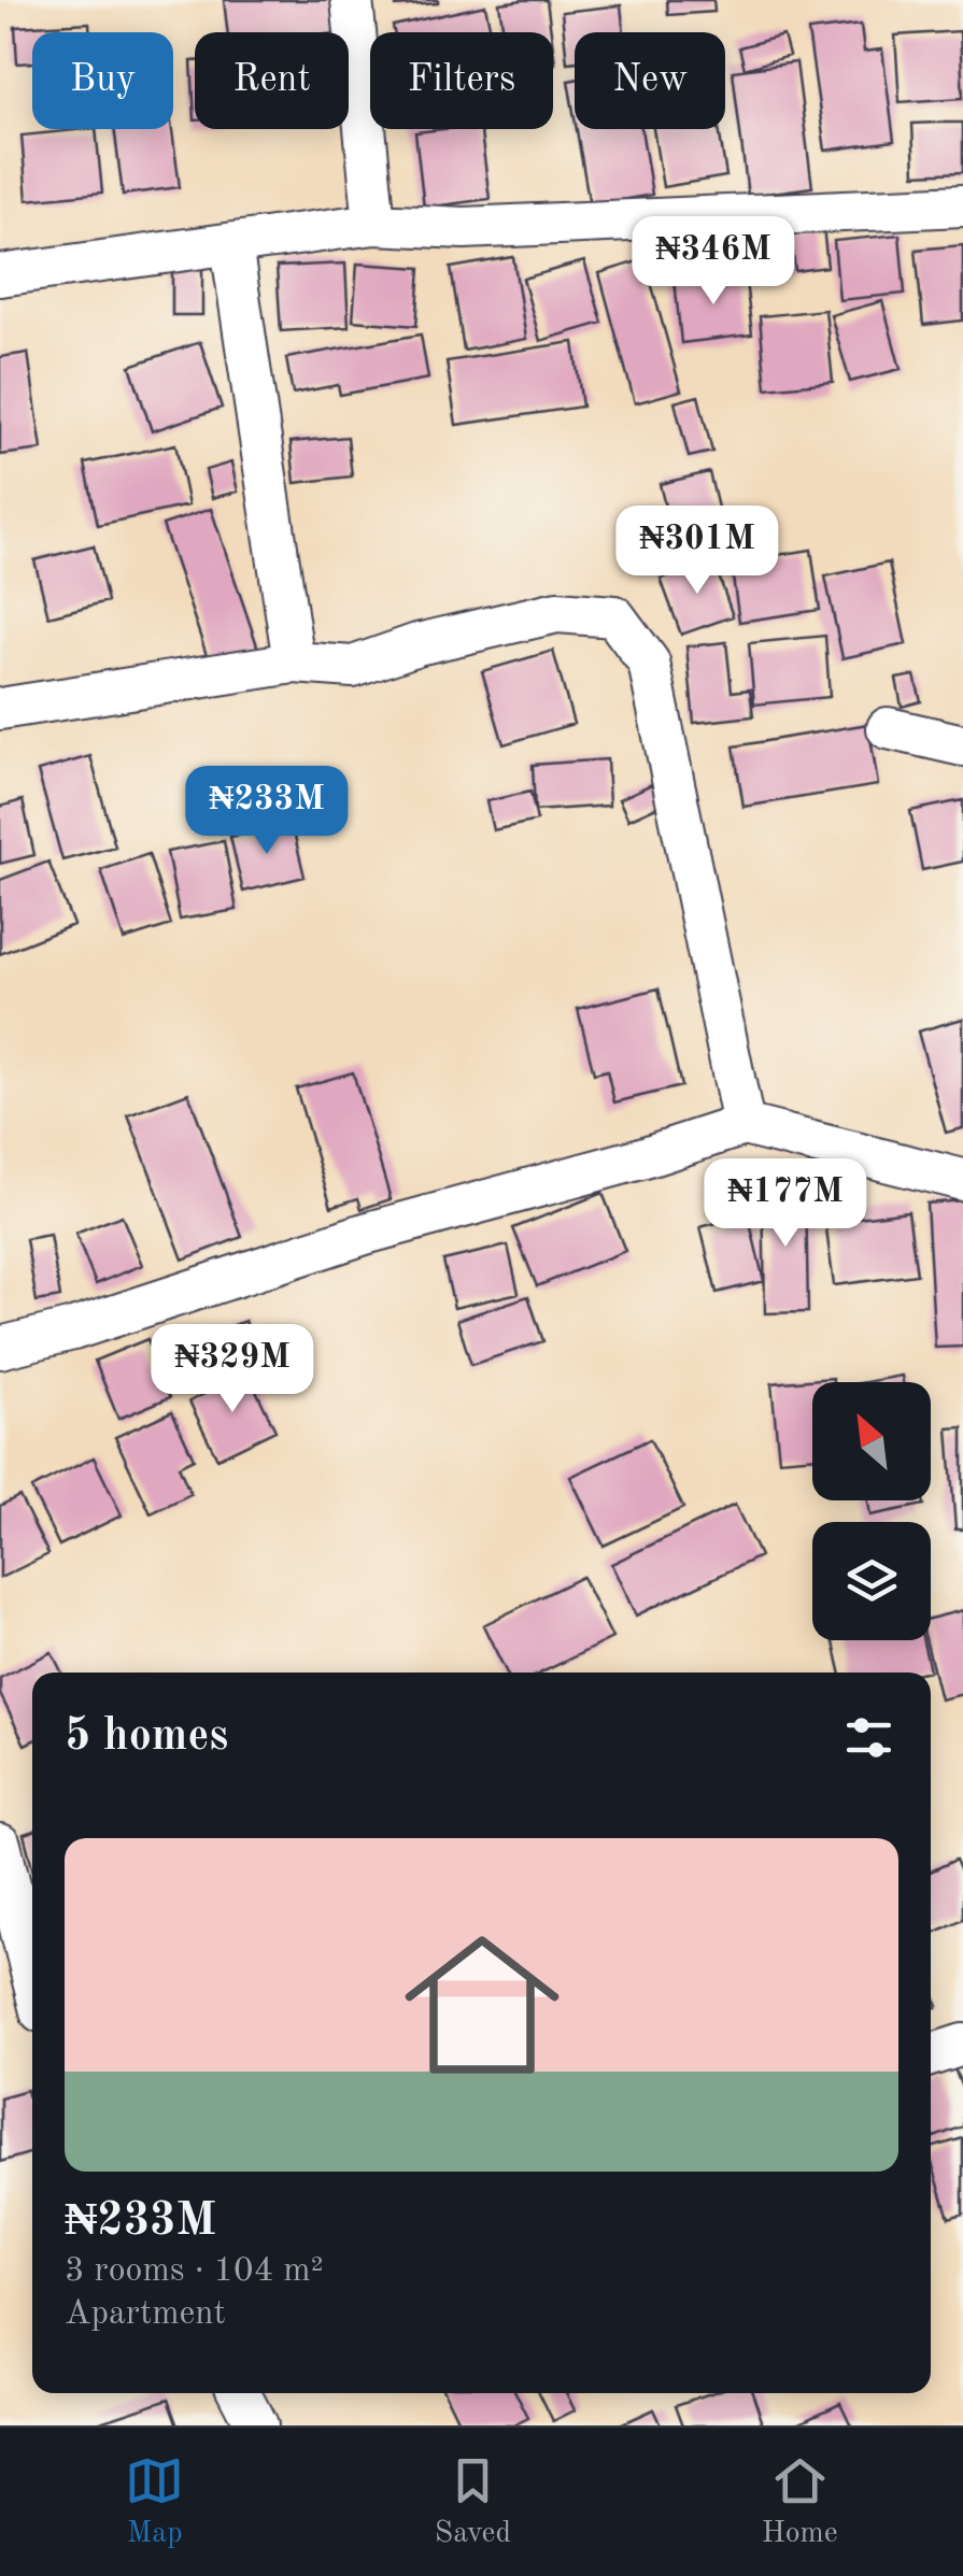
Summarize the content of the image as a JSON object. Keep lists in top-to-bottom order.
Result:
{
  "north": "top left",
  "page": {
    "chip": [
      "Buy",
      "Rent",
      "Filters",
      "New"
    ],
    "price": [
      "₦346M",
      "₦301M",
      "₦233M",
      "₦177M",
      "₦329M"
    ],
    "heading": "5 homes",
    "list": [
      {
        "name": "₦233M",
        "note": "3 rooms · 104 m² · Apartment"
      }
    ],
    "tabs": ["Map", "Saved", "Home"]
  }
}
